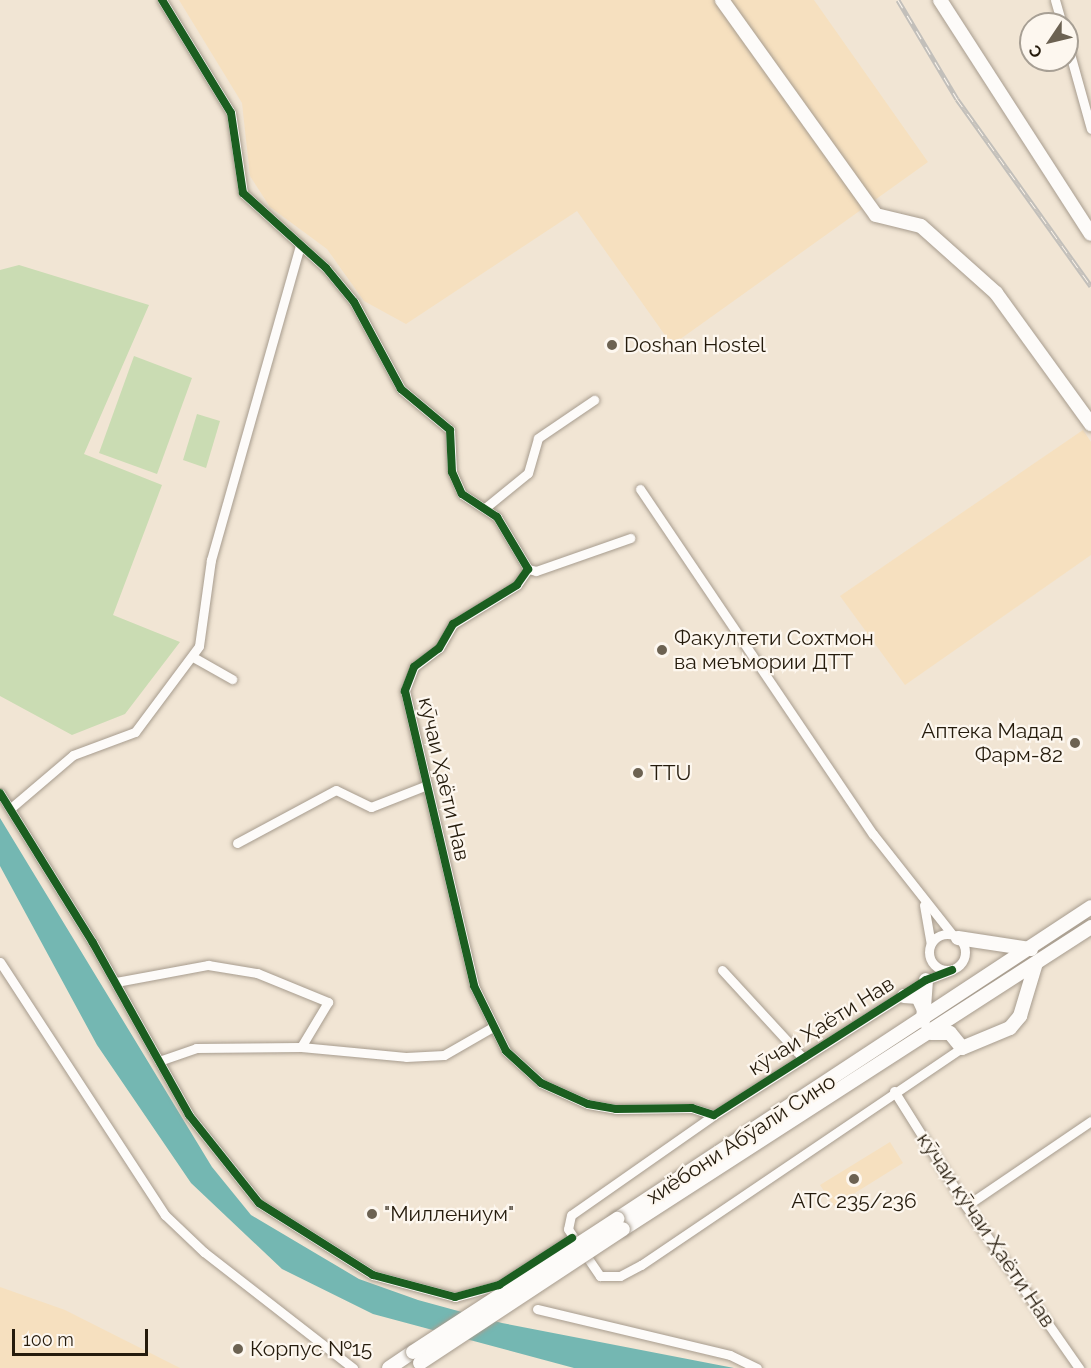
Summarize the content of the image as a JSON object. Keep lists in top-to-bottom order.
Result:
{
  "streets": {
    "main road": ["хиёбони Абӯалӣ Сино"],
    "street": ["кӯчаи Ҳаёти Нав", "кӯчаи кӯчаи Ҳаёти Нав"]
  },
  "places": [
    "Doshan Hostel",
    "Факултети Сохтмон ва меъмории ДТТ",
    "Аптека Мадад Фарм-82",
    "TTU",
    "АТС 235/236",
    "\"Миллениум\"",
    "Корпус №15"
  ],
  "scale_bar": "100 m",
  "north": "bottom left"
}
